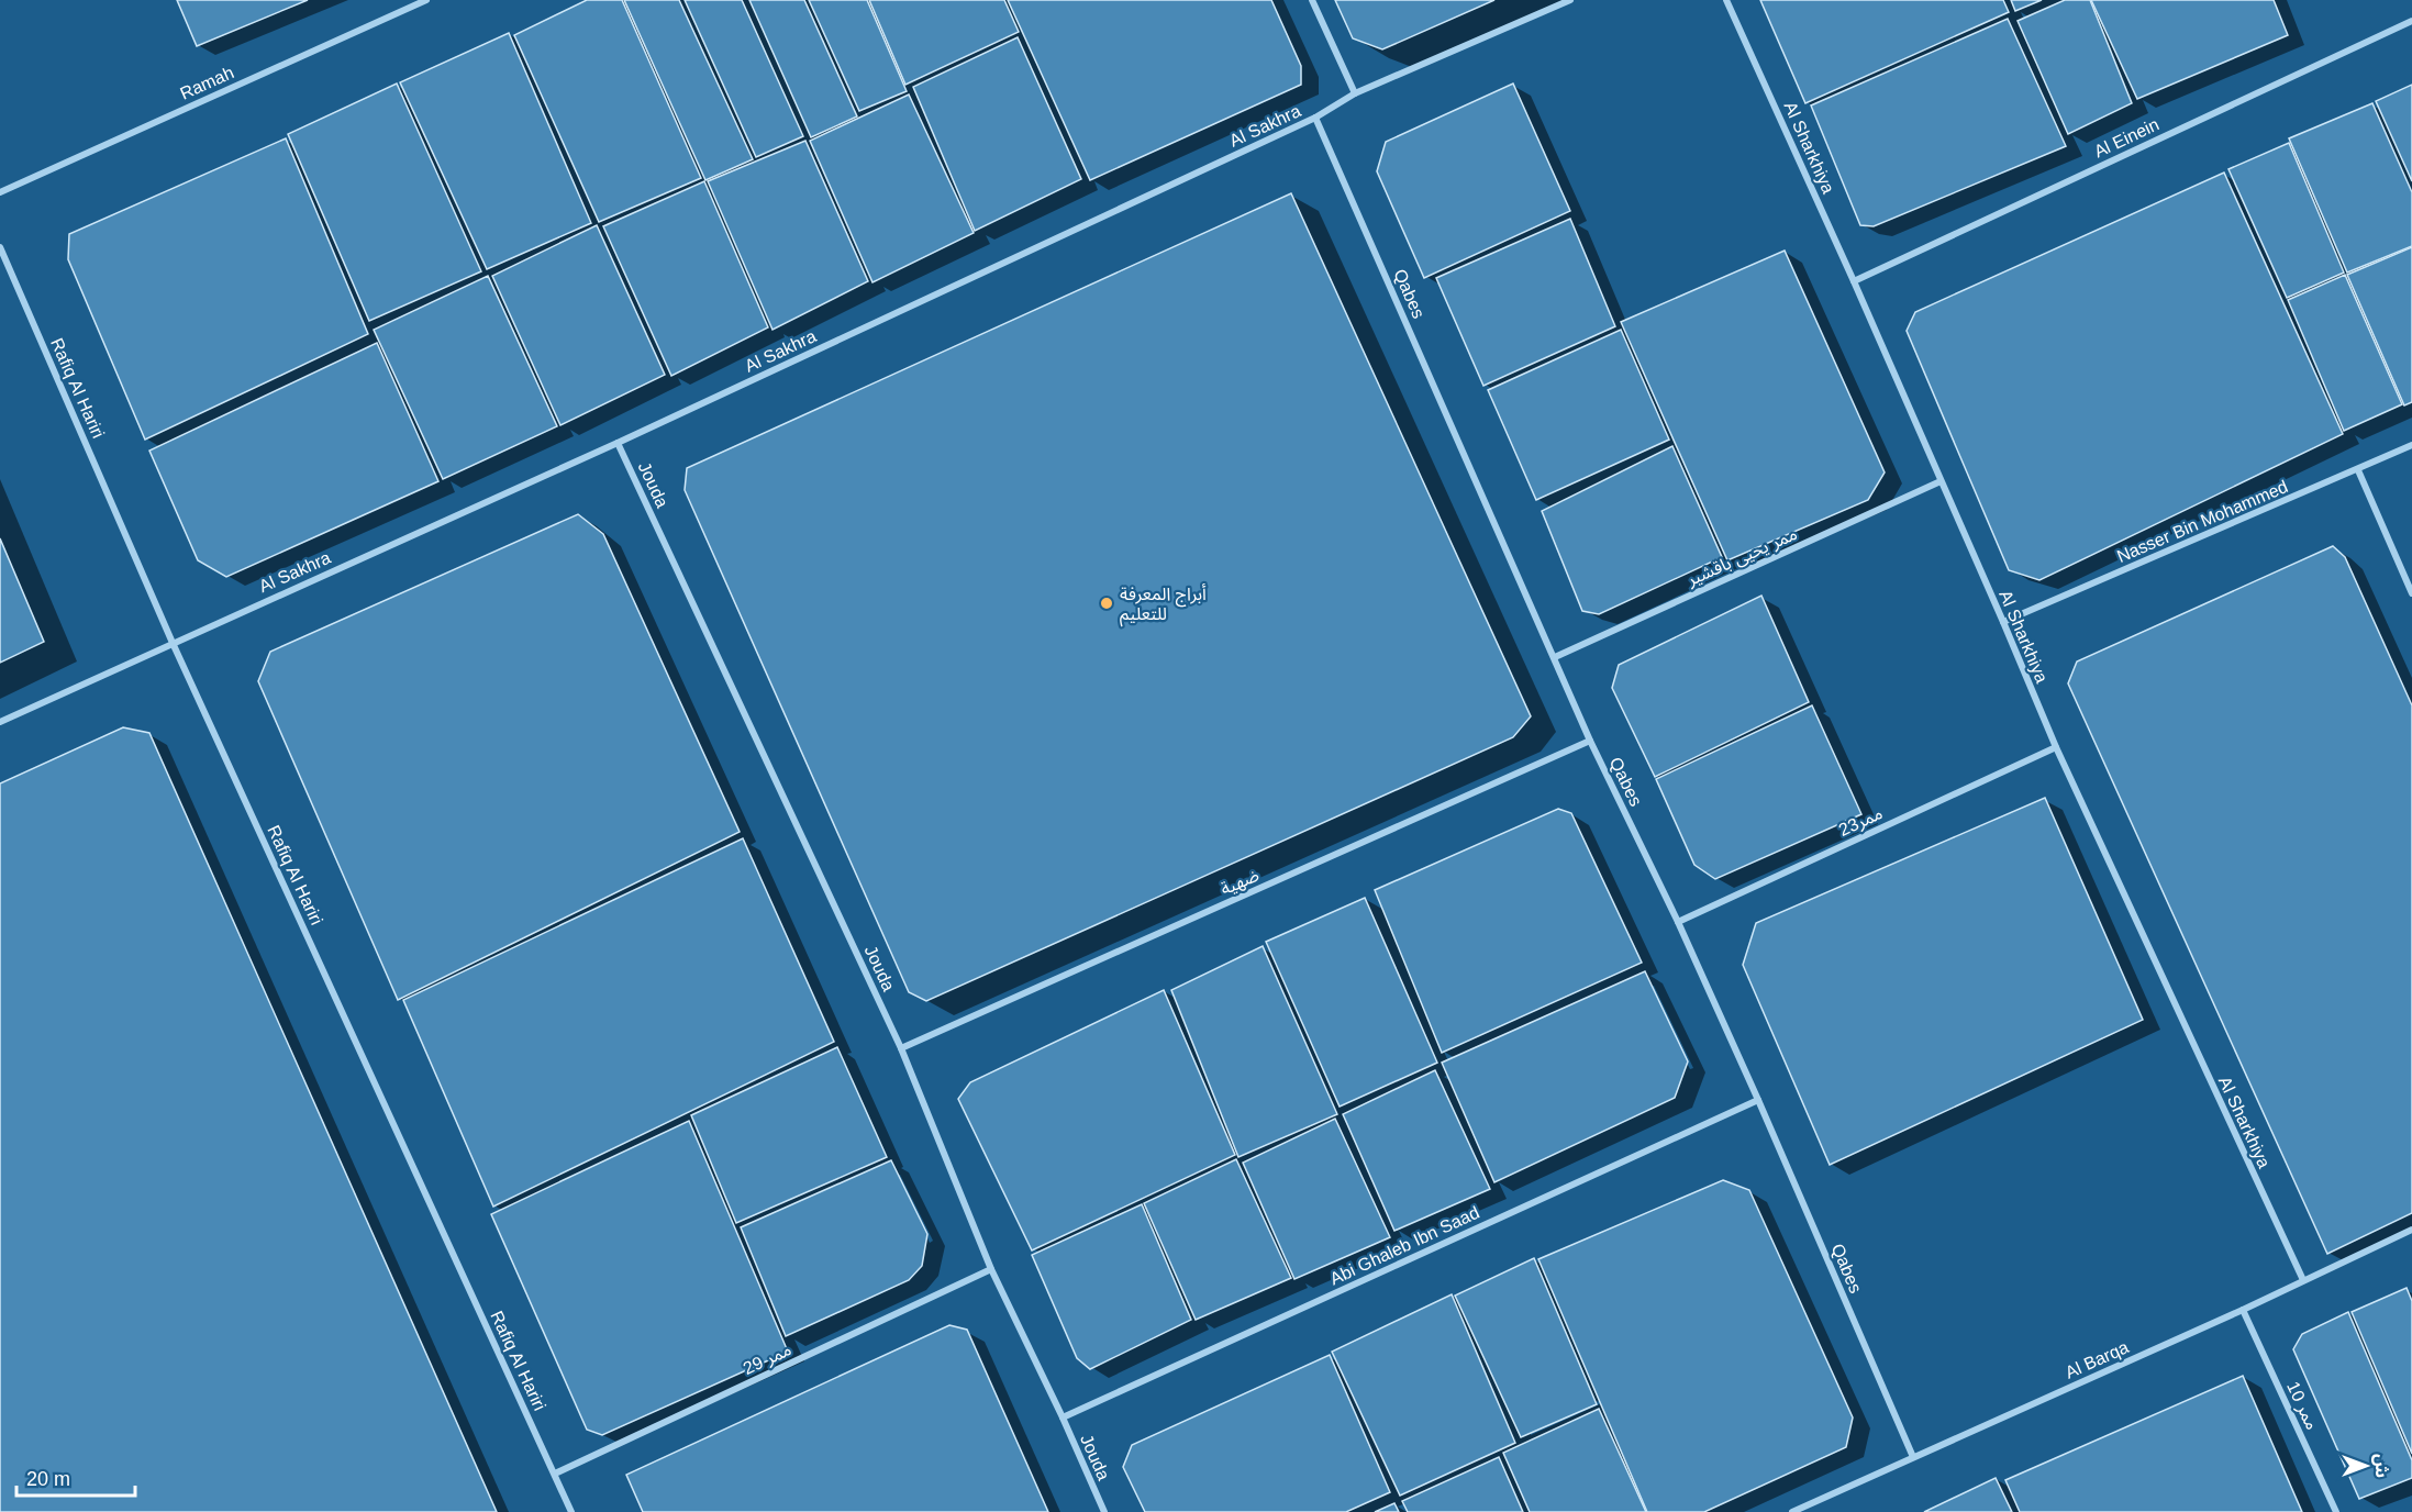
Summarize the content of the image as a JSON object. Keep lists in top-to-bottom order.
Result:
{
  "streets": {
    "street": [
      "Ramah",
      "Al Sakhra",
      "Al Einein",
      "Al Sharkhiya",
      "Qabes",
      "Rafiq Al Hariri",
      "Jouda",
      "Nasser Bin Mohammed",
      "ممر يحيى باقشير",
      "ممر23",
      "ضهية",
      "Abi Ghaleb Ibn Saad",
      "ممر 29",
      "Al Barqa",
      "ممر 10"
    ]
  },
  "crossings": [
    ["Al Sakhra", "Qabes"],
    ["Al Sakhra", "Rafiq Al Hariri"],
    ["Al Sakhra", "Jouda"],
    ["Al Einein", "Al Sharkhiya"],
    ["Al Sharkhiya", "Nasser Bin Mohammed"],
    ["Al Sharkhiya", "ممر يحيى باقشير"],
    ["Al Sharkhiya", "ممر23"],
    ["Al Sharkhiya", "Al Barqa"],
    ["Qabes", "ممر يحيى باقشير"],
    ["Qabes", "ممر23"],
    ["Qabes", "ضهية"],
    ["Qabes", "Abi Ghaleb Ibn Saad"],
    ["Qabes", "Al Barqa"],
    ["Rafiq Al Hariri", "ممر 29"],
    ["Jouda", "ضهية"],
    ["Jouda", "Abi Ghaleb Ibn Saad"],
    ["Jouda", "ممر 29"],
    ["Al Barqa", "ممر 10"]
  ],
  "places": ["أبراج المعرفة للتعليم"],
  "scale_bar": "20 m",
  "north": "right"
}
